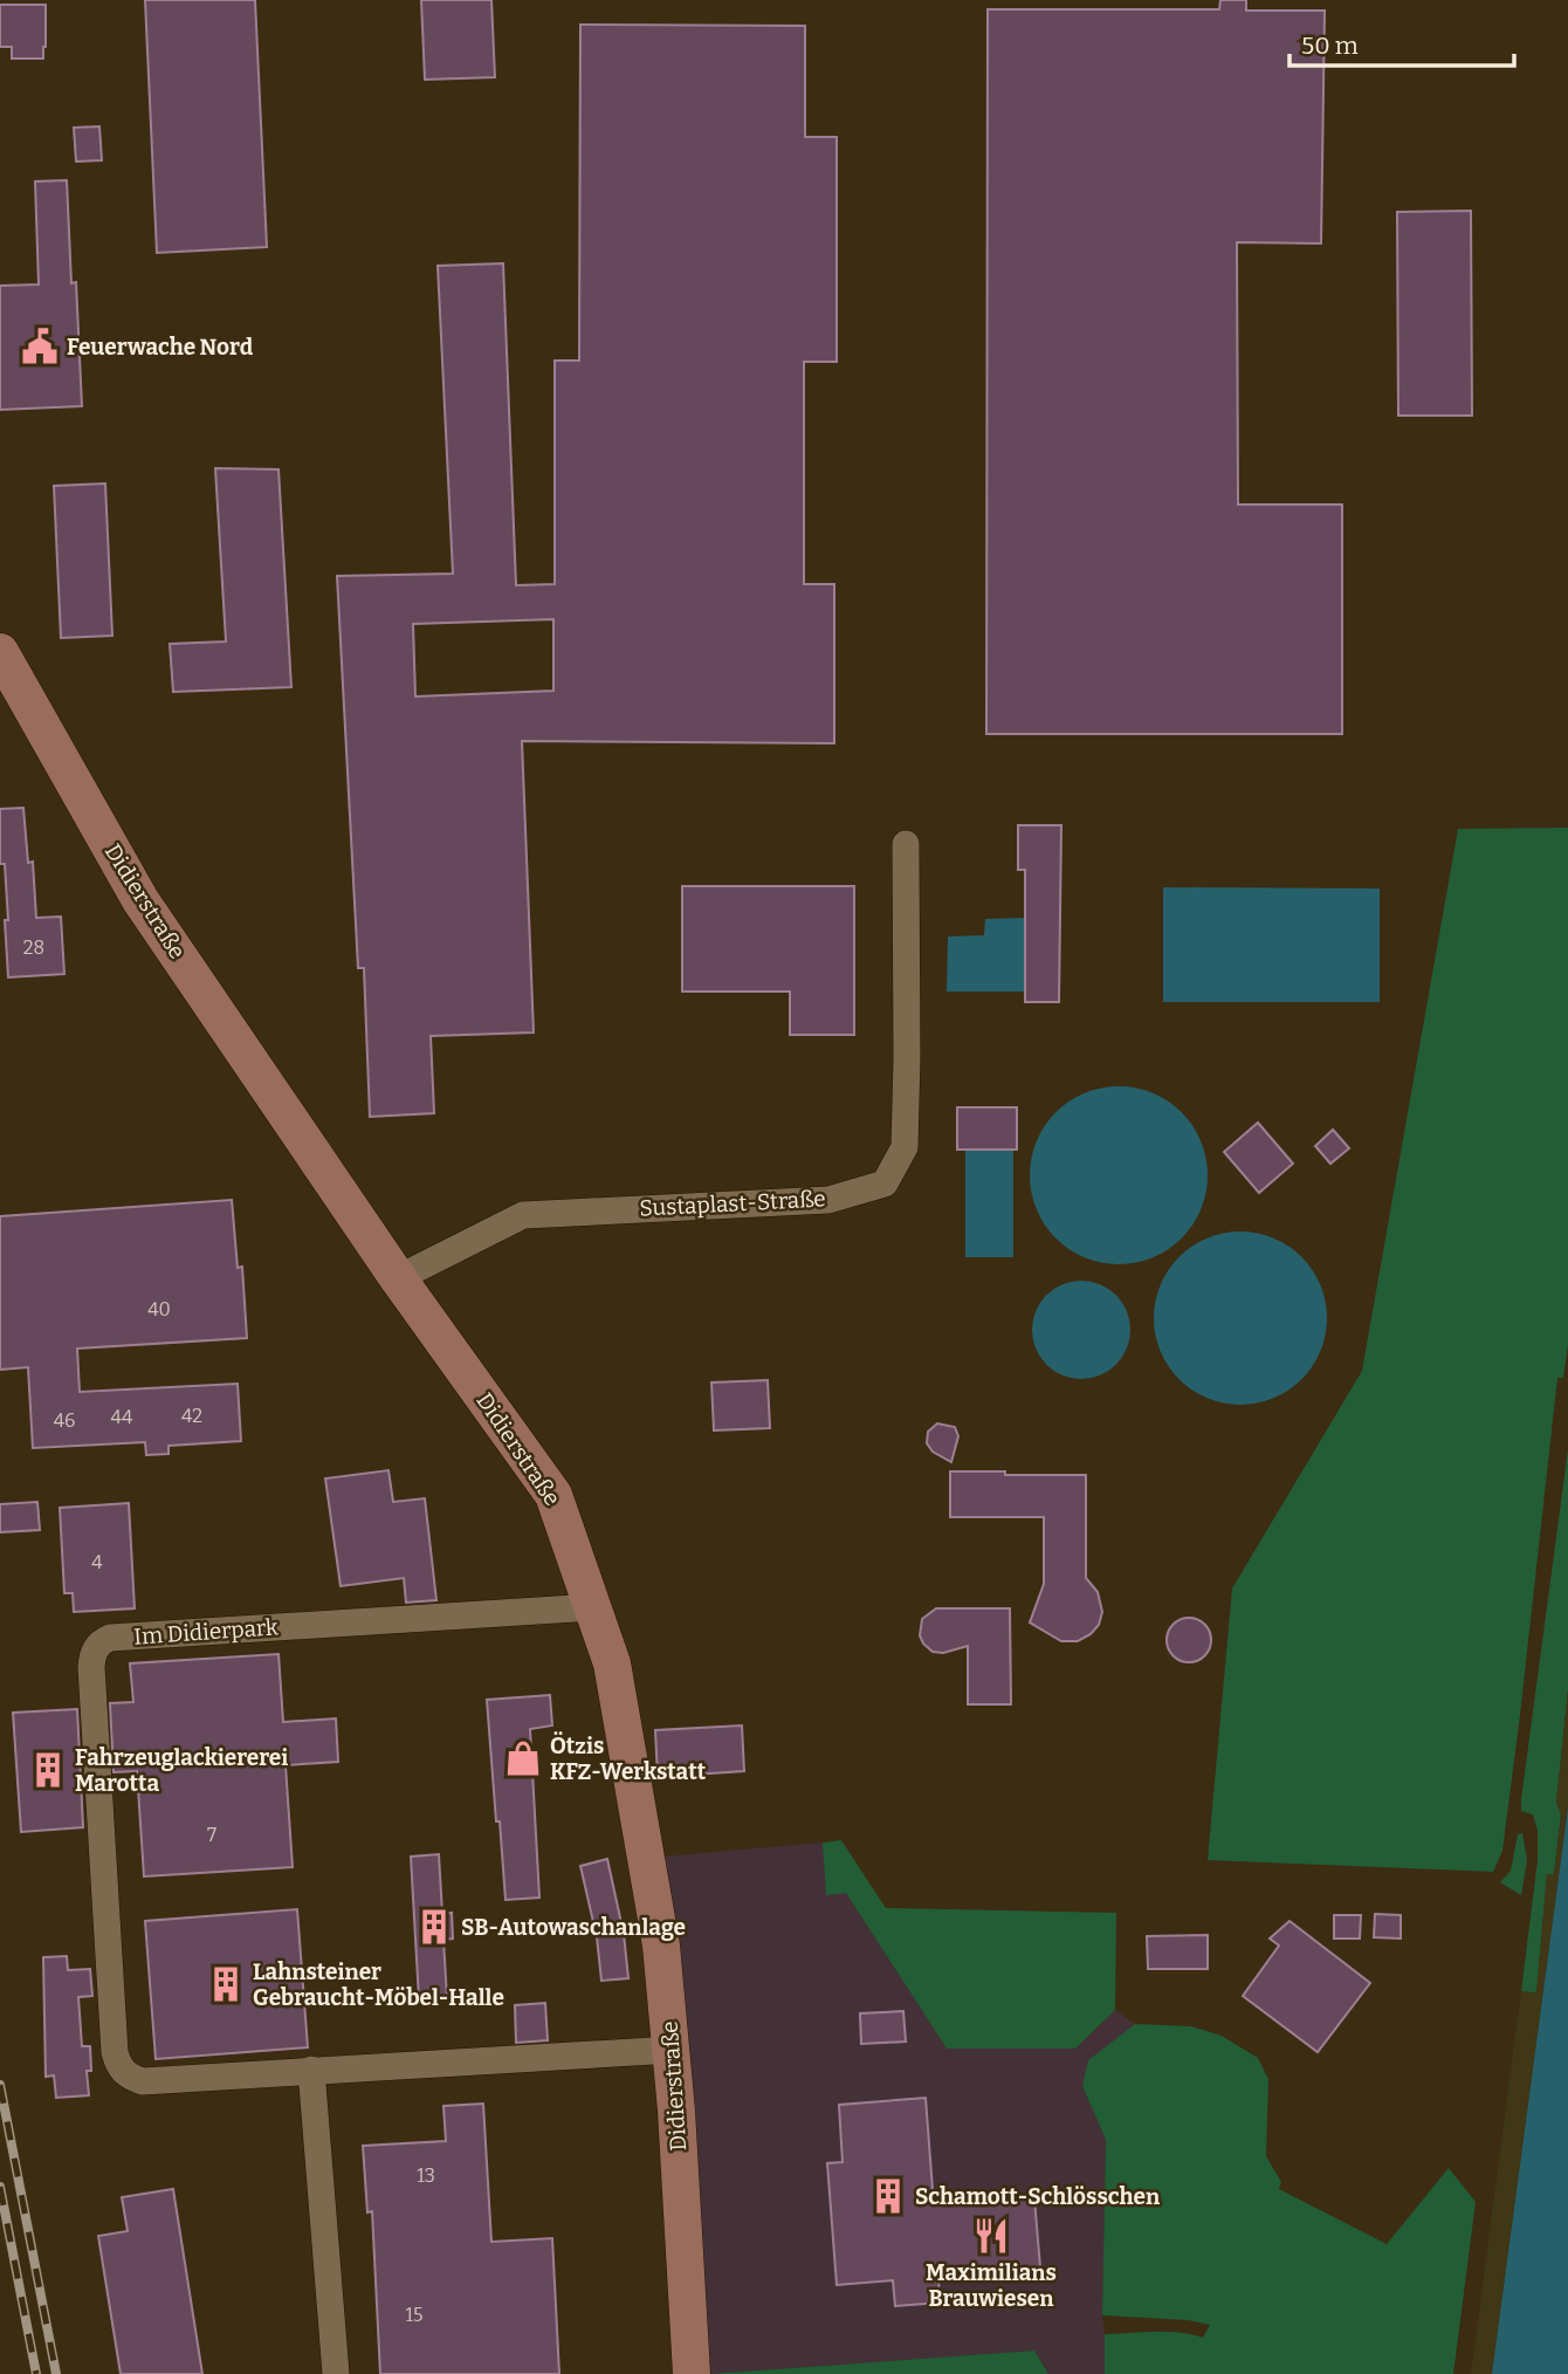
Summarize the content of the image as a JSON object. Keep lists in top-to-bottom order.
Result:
{
  "streets": {
    "street": ["Didierstraße", "Sustaplast-Straße", "Im Didierpark"]
  },
  "crossings": [
    ["Didierstraße", "Sustaplast-Straße"],
    ["Didierstraße", "Im Didierpark"]
  ],
  "places": {
    "public building": ["Feuerwache Nord"],
    "shop": ["Ötzis KFZ-Werkstatt"],
    "building": [
      "Fahrzeuglackiererei Marotta",
      "SB-Autowaschanlage",
      "Lahnsteiner Gebraucht-Möbel-Halle",
      "Schamott-Schlösschen"
    ],
    "restaurant": ["Maximilians Brauwiesen"]
  },
  "house_numbers": [
    "28",
    "40",
    "42",
    "44",
    "46",
    "4",
    "7",
    "13",
    "15"
  ],
  "scale_bar": "50 m"
}
